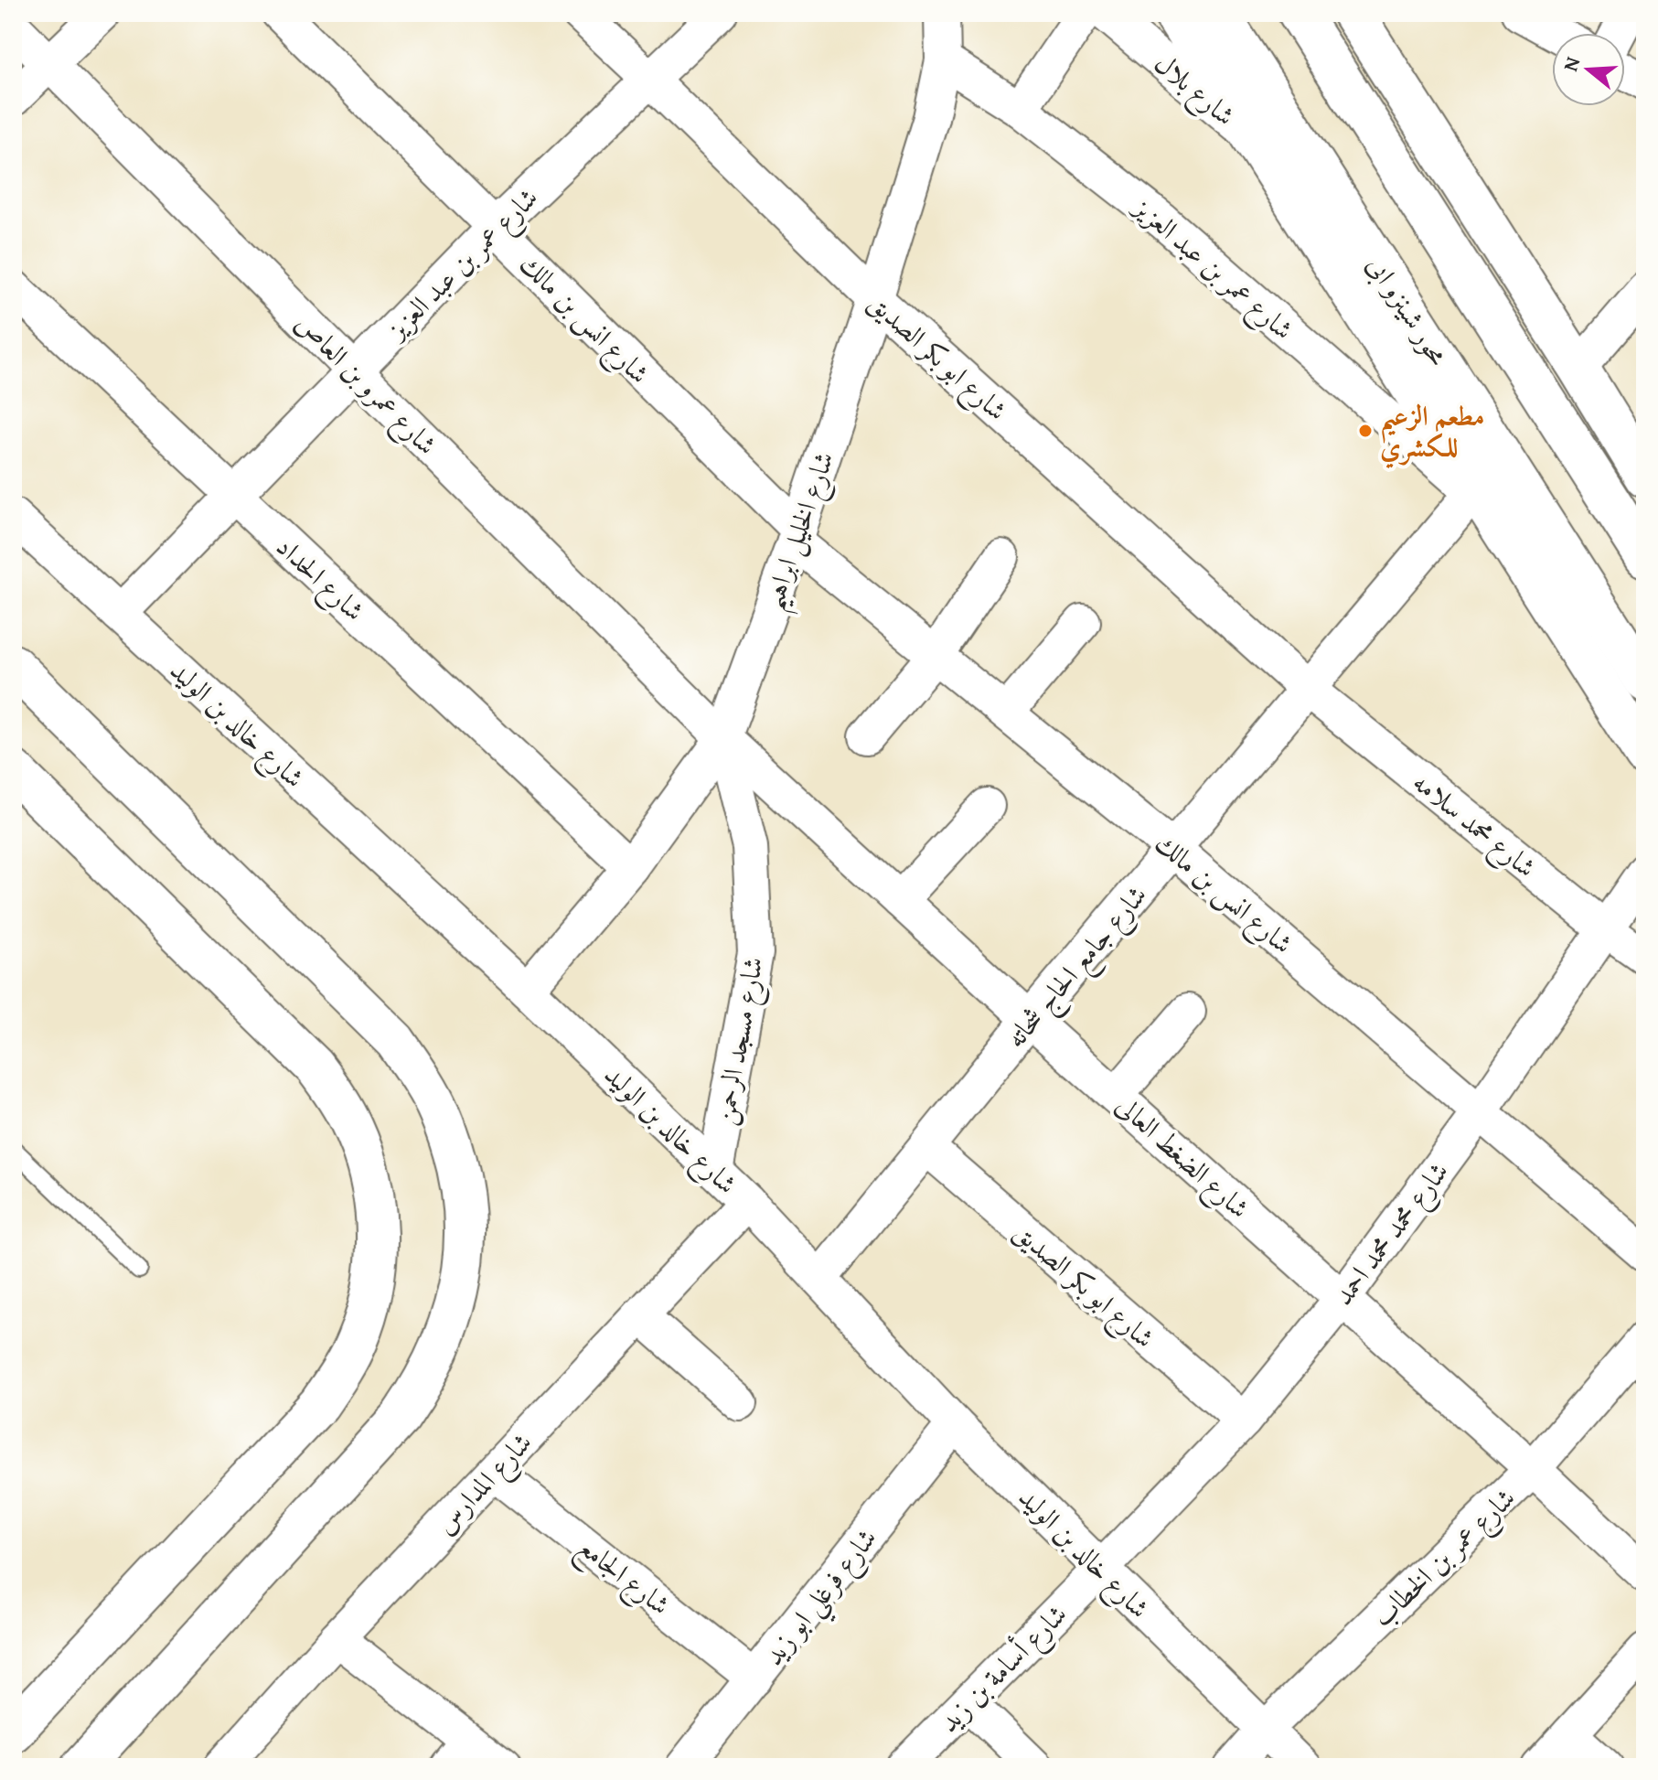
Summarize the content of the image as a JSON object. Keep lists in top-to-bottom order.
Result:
{
  "streets": {
    "street": [
      "شارع بلال",
      "شارع عمر بن عبد العزيز",
      "محور شينزو ابى",
      "شارع انس بن مالك",
      "شارع ابو بكر الصديق",
      "شارع عمرو بن العاص",
      "شارع الخليل ابراهيم",
      "شارع الحداد",
      "شارع خالد بن الوليد",
      "شارع محمد سلامه",
      "شارع جامع الحاج شحاته",
      "شارع مسجد الرحمن",
      "شارع الضغط العالى",
      "شارع محمد محمد احمد",
      "شارع المدارس",
      "شارع عمر بن الخطاب",
      "شارع الجامع",
      "شارع فرغلي ابو زيد",
      "شارع أسامة بن زيد"
    ]
  },
  "crossings": [
    ["شارع عمر بن عبد العزيز", "شارع انس بن مالك"],
    ["شارع عمر بن عبد العزيز", "شارع ابو بكر الصديق"],
    ["شارع عمر بن عبد العزيز", "شارع عمرو بن العاص"],
    ["شارع عمر بن عبد العزيز", "شارع الخليل ابراهيم"],
    ["شارع عمر بن عبد العزيز", "شارع الحداد"],
    ["شارع عمر بن عبد العزيز", "شارع خالد بن الوليد"],
    ["شارع عمر بن عبد العزيز", "شارع جامع الحاج شحاته"],
    ["شارع انس بن مالك", "شارع الخليل ابراهيم"],
    ["شارع انس بن مالك", "شارع جامع الحاج شحاته"],
    ["شارع انس بن مالك", "شارع محمد محمد احمد"],
    ["شارع ابو بكر الصديق", "شارع الخليل ابراهيم"],
    ["شارع ابو بكر الصديق", "شارع محمد سلامه"],
    ["شارع ابو بكر الصديق", "شارع جامع الحاج شحاته"],
    ["شارع ابو بكر الصديق", "شارع محمد محمد احمد"],
    ["شارع عمرو بن العاص", "شارع الخليل ابراهيم"],
    ["شارع عمرو بن العاص", "شارع مسجد الرحمن"],
    ["شارع عمرو بن العاص", "شارع الضغط العالى"],
    ["شارع الخليل ابراهيم", "شارع الحداد"],
    ["شارع الخليل ابراهيم", "شارع خالد بن الوليد"],
    ["شارع الخليل ابراهيم", "شارع مسجد الرحمن"],
    ["شارع الخليل ابراهيم", "شارع الضغط العالى"],
    ["شارع خالد بن الوليد", "شارع جامع الحاج شحاته"],
    ["شارع خالد بن الوليد", "شارع مسجد الرحمن"],
    ["شارع خالد بن الوليد", "شارع محمد محمد احمد"],
    ["شارع خالد بن الوليد", "شارع المدارس"],
    ["شارع خالد بن الوليد", "شارع عمر بن الخطاب"],
    ["شارع خالد بن الوليد", "شارع فرغلي ابو زيد"],
    ["شارع خالد بن الوليد", "شارع أسامة بن زيد"],
    ["شارع محمد سلامه", "شارع جامع الحاج شحاته"],
    ["شارع محمد سلامه", "شارع محمد محمد احمد"],
    ["شارع جامع الحاج شحاته", "شارع الضغط العالى"],
    ["شارع مسجد الرحمن", "شارع الضغط العالى"],
    ["شارع الضغط العالى", "شارع محمد محمد احمد"],
    ["شارع الضغط العالى", "شارع عمر بن الخطاب"],
    ["شارع محمد محمد احمد", "شارع أسامة بن زيد"],
    ["شارع المدارس", "شارع الجامع"],
    ["شارع الجامع", "شارع فرغلي ابو زيد"]
  ],
  "places": ["مطعم الزعيم للكشري"],
  "north": "left"
}
